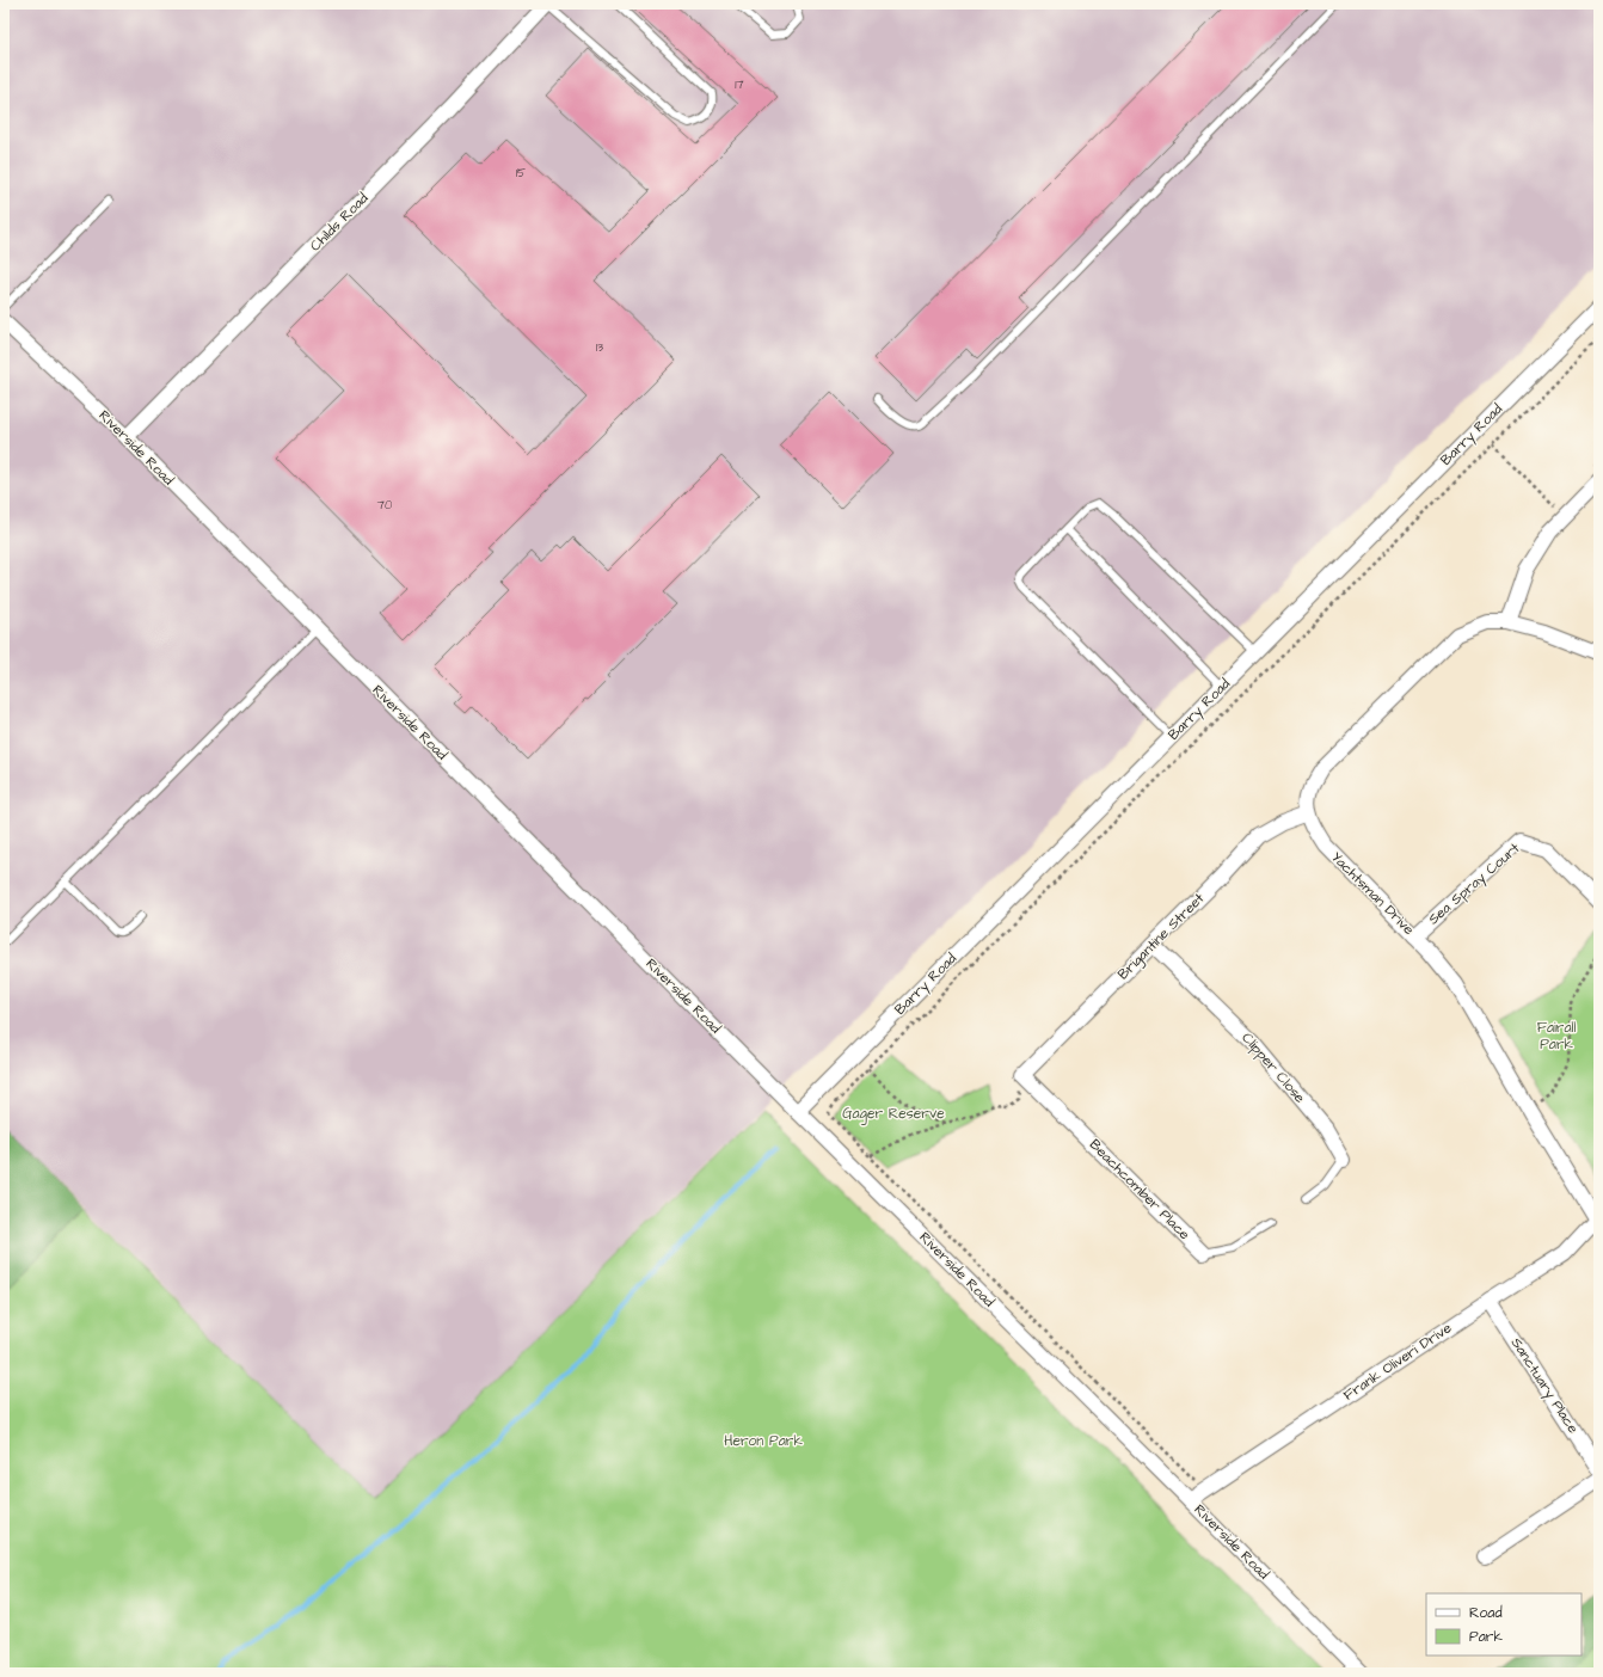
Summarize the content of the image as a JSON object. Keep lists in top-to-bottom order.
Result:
{
  "streets": {
    "street": [
      "Childs Road",
      "Barry Road",
      "Riverside Road",
      "Sea Spray Court",
      "Yachtsman Drive",
      "Brigantine Street",
      "Clipper Close",
      "Beachcomber Place",
      "Frank Oliveri Drive",
      "Sanctuary Place"
    ]
  },
  "crossings": [
    ["Childs Road", "Riverside Road"],
    ["Barry Road", "Riverside Road"],
    ["Riverside Road", "Frank Oliveri Drive"],
    ["Sea Spray Court", "Yachtsman Drive"],
    ["Yachtsman Drive", "Brigantine Street"],
    ["Yachtsman Drive", "Frank Oliveri Drive"],
    ["Brigantine Street", "Clipper Close"],
    ["Brigantine Street", "Beachcomber Place"],
    ["Frank Oliveri Drive", "Sanctuary Place"]
  ],
  "parks": ["Fairall Park", "Gager Reserve", "Heron Park"],
  "house_numbers": [
    "17",
    "15",
    "13",
    "70"
  ],
  "legend": ["Road", "Park"]
}
